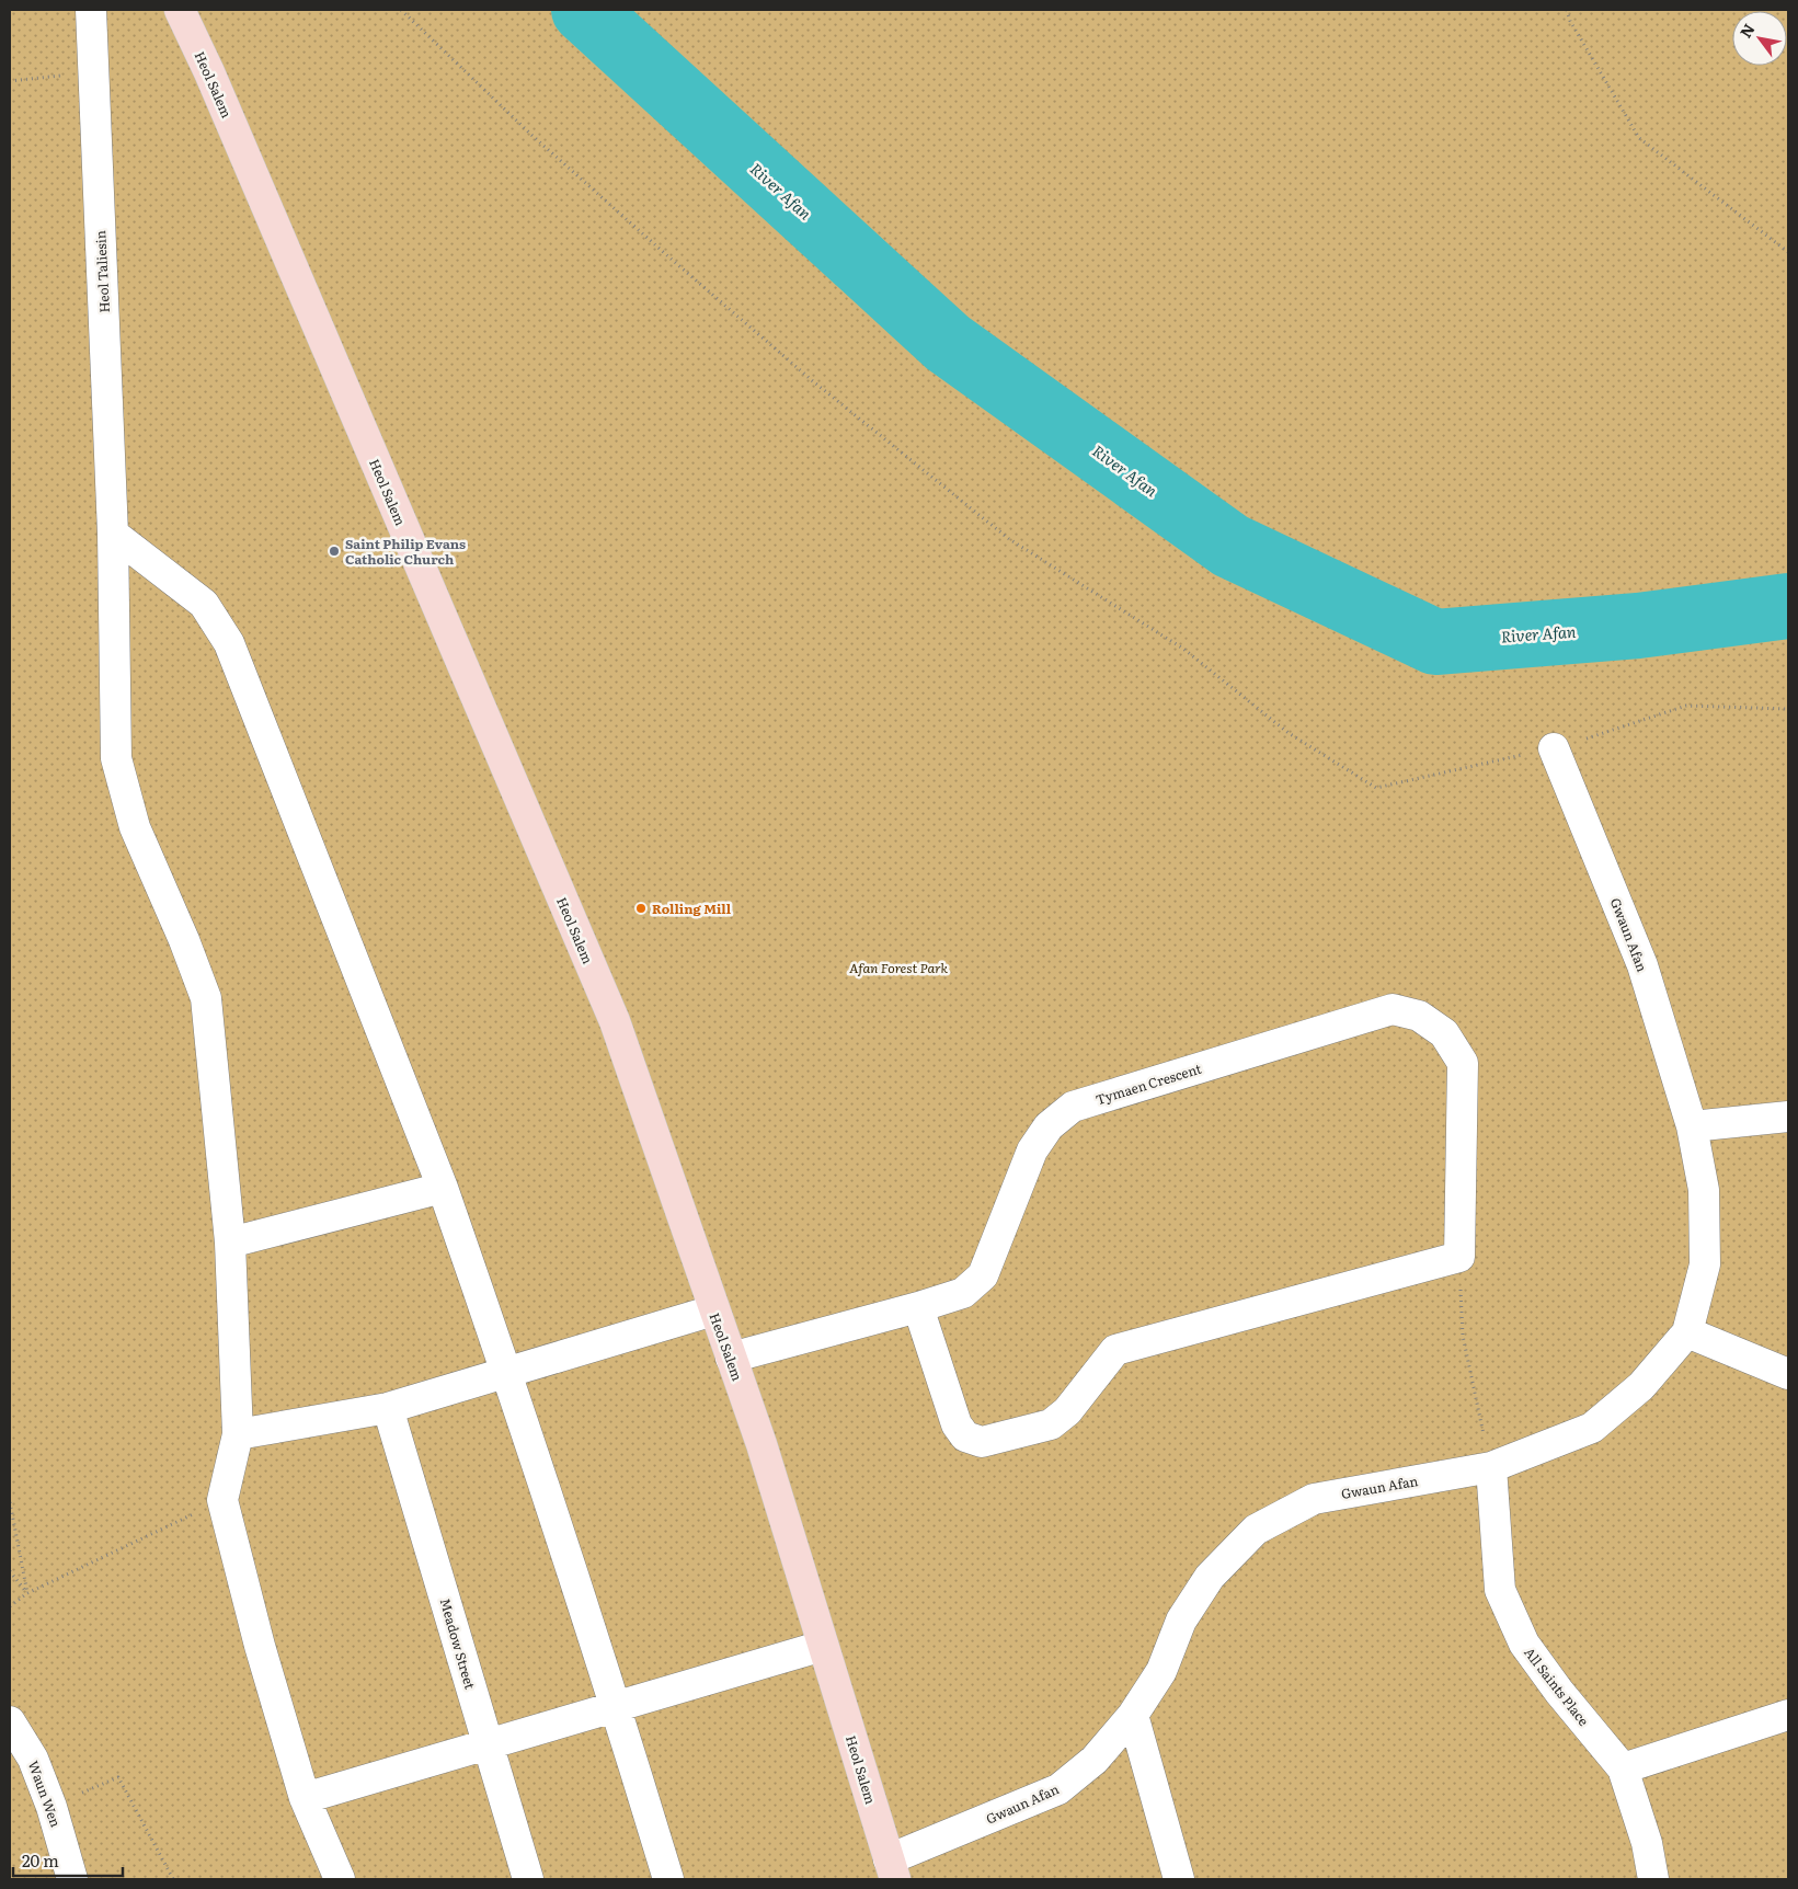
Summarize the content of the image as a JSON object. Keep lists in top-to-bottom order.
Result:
{
  "streets": {
    "main road": ["Heol Salem"],
    "street": [
      "Heol Taliesin",
      "Gwaun Afan",
      "Tymaen Crescent",
      "Meadow Street",
      "All Saints Place",
      "Waun Wen"
    ]
  },
  "crossings": [
    ["Heol Salem", "Gwaun Afan"],
    ["Heol Salem", "Tymaen Crescent"],
    ["Gwaun Afan", "All Saints Place"]
  ],
  "water": ["River Afan"],
  "parks": ["Afan Forest Park"],
  "places": ["Saint Philip Evans Catholic Church", "Rolling Mill"],
  "scale_bar": "20 m",
  "north": "top left"
}
